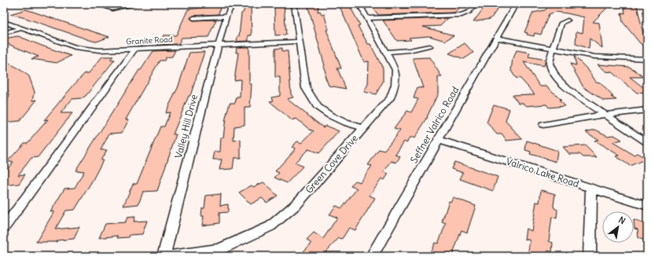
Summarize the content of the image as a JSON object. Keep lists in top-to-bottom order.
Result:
{
  "streets": {
    "street": [
      "Granite Road",
      "Seffner Valrico Road",
      "Valley Hill Drive",
      "Green Cove Drive",
      "Valrico Lake Road"
    ]
  },
  "crossings": [
    ["Granite Road", "Valley Hill Drive"],
    ["Seffner Valrico Road", "Valrico Lake Road"]
  ],
  "north": "top right"
}
